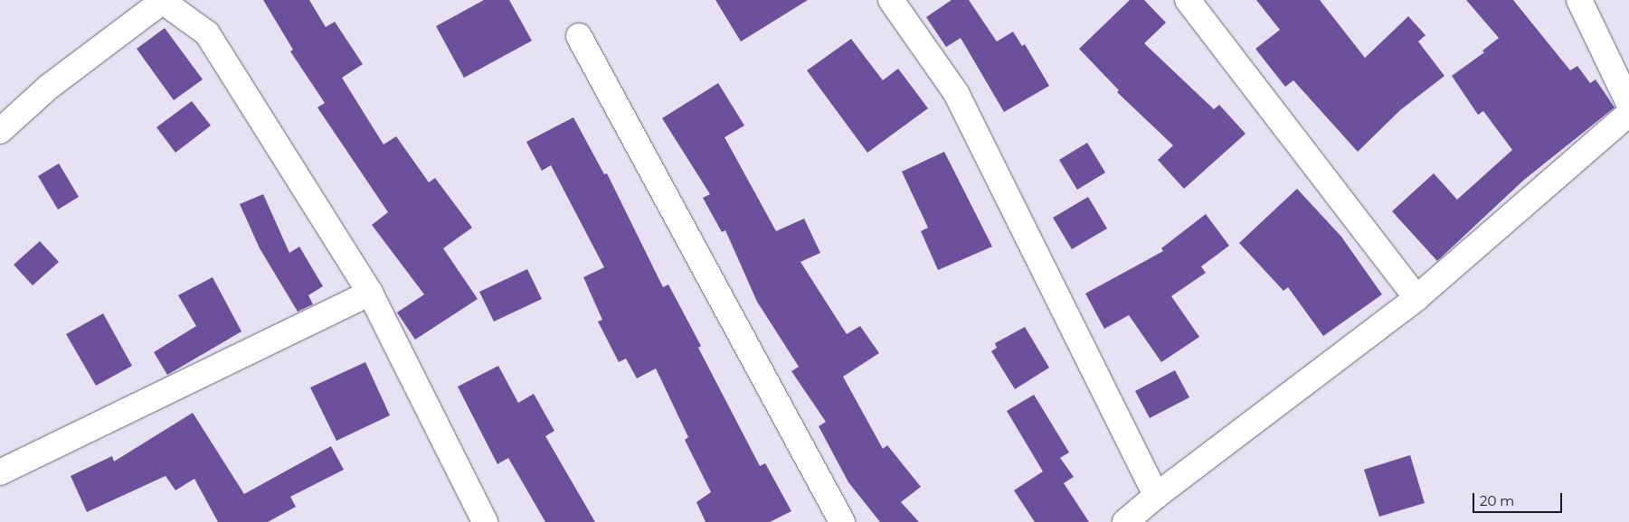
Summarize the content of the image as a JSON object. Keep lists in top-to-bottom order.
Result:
{
  "scale_bar": "20 m"
}
